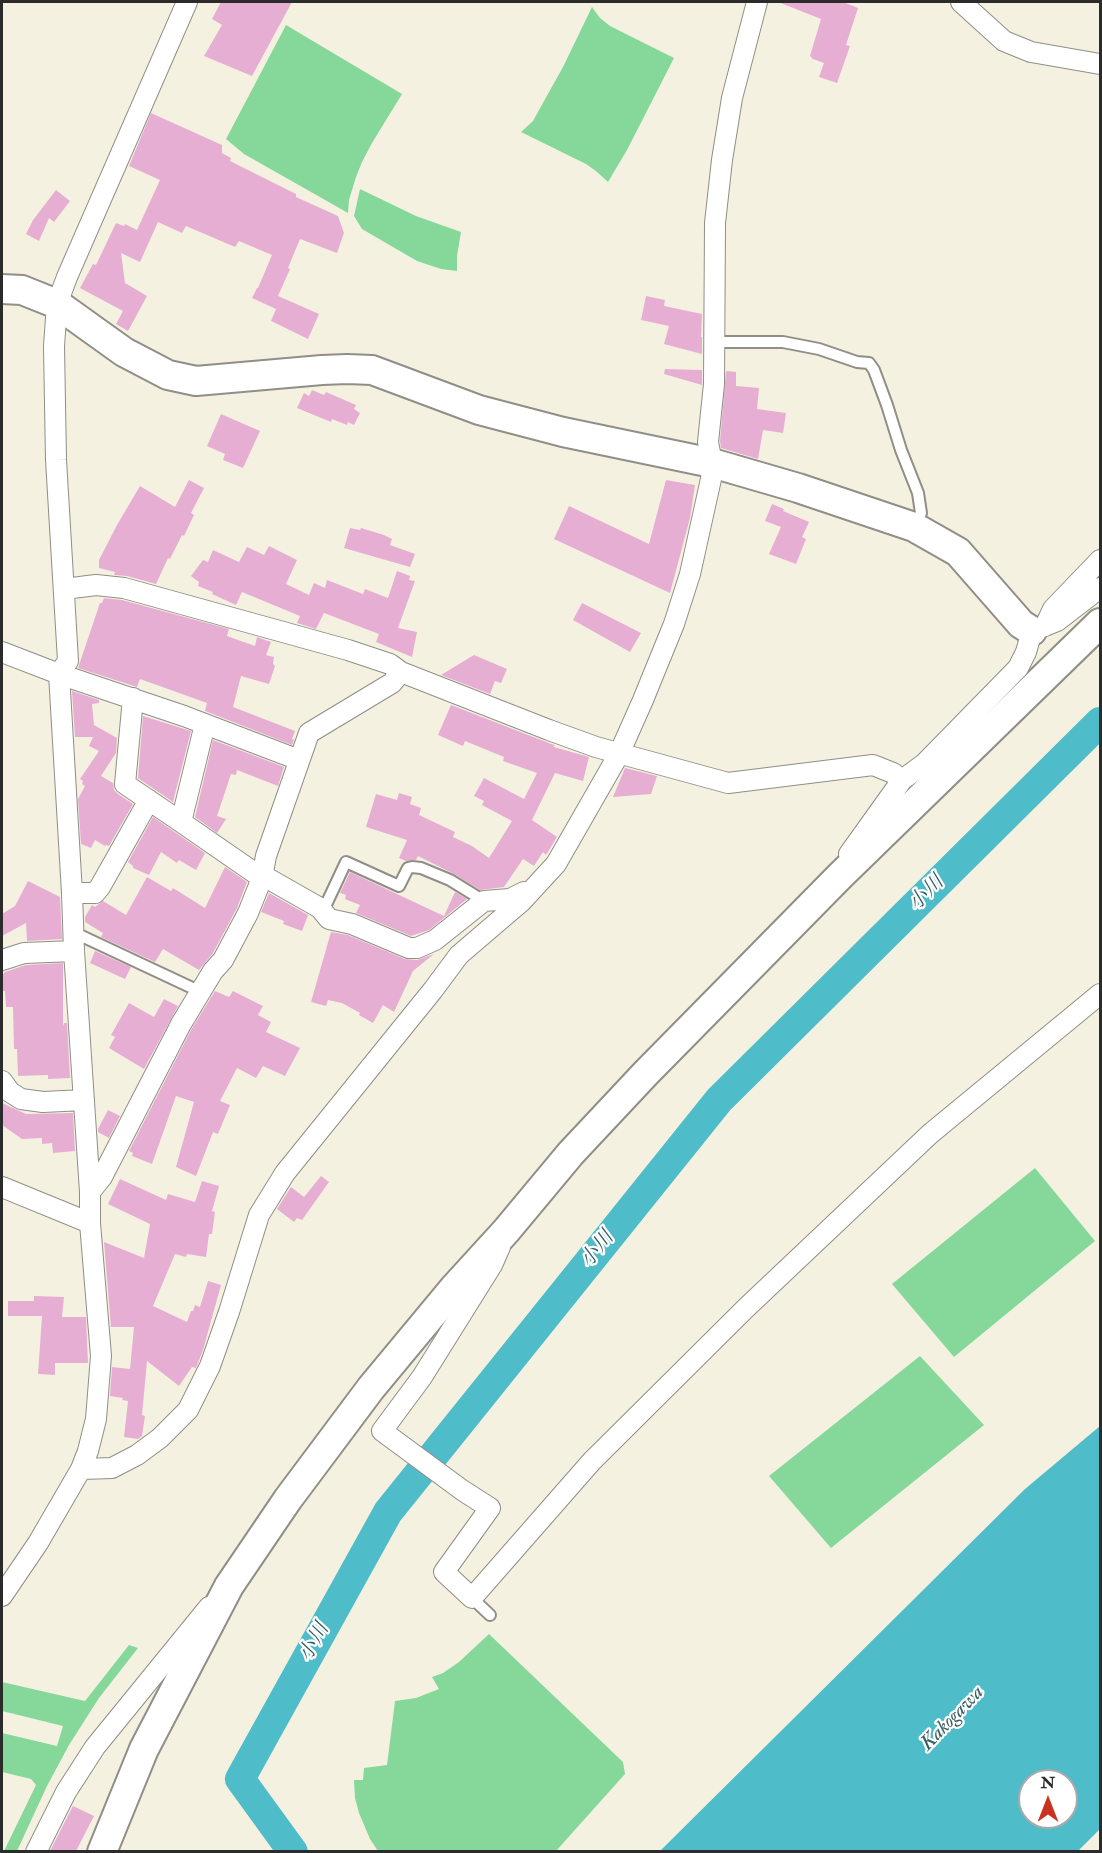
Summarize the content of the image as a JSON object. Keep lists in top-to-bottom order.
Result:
{
  "water": ["小川", "Kakogawa"],
  "north": "top"
}
